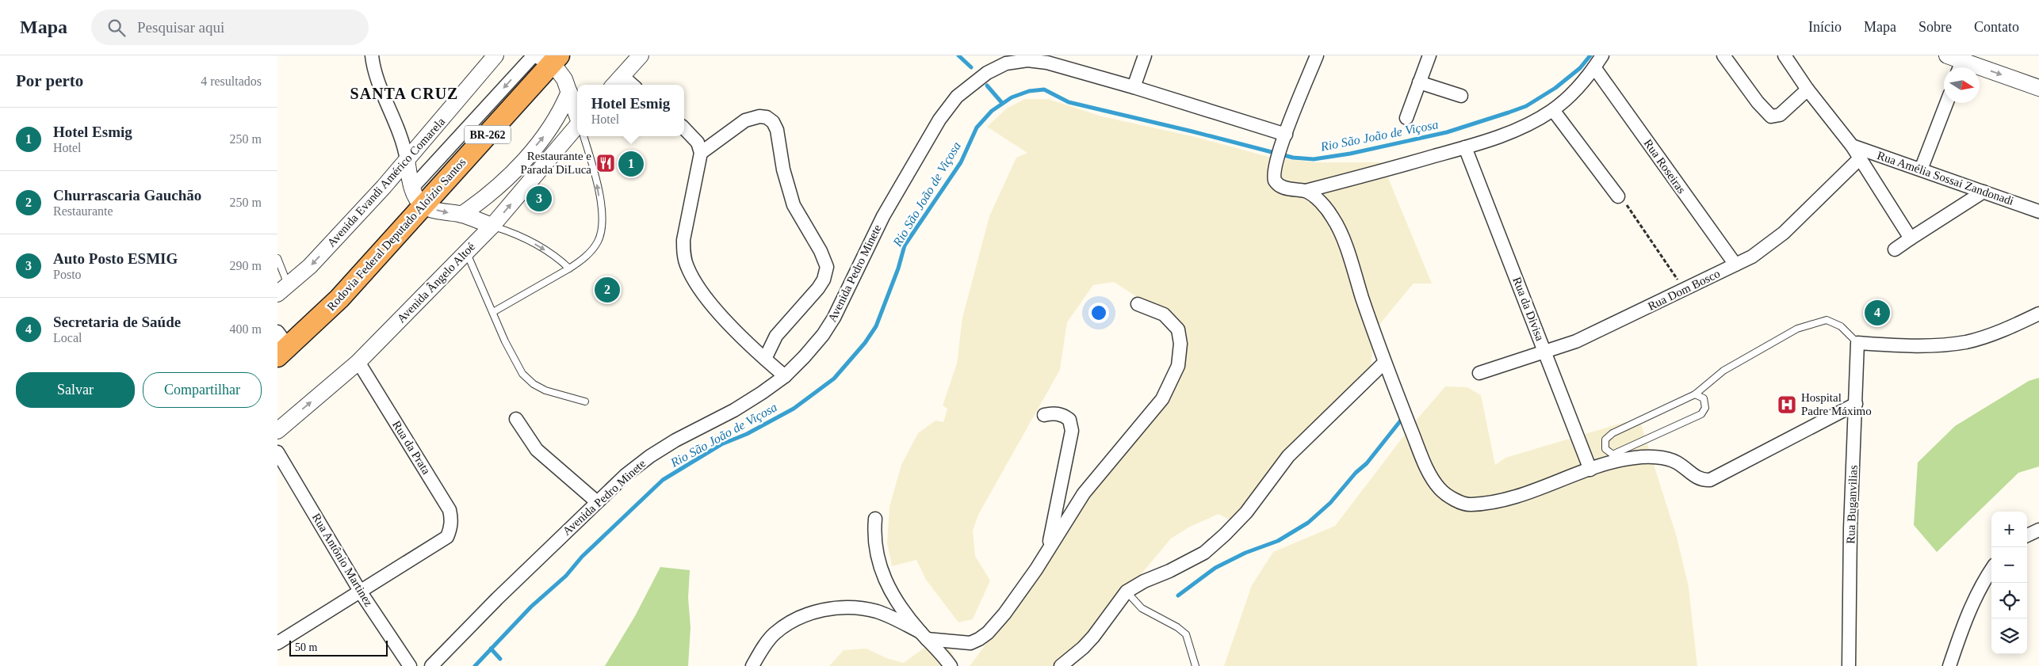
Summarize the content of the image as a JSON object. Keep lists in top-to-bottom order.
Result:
{
  "streets": {
    "highway": ["BR-262", "Rodovia Federal Deputado Aloízio Santos"],
    "street": [
      "Rua Roseiras",
      "Rua Amélia Sossai Zandonadi",
      "Avenida Evandi Américo Comarela",
      "Avenida Pedro Minete",
      "Avenida Ângelo Altoé",
      "Rua Dom Bosco",
      "Rua da Divisa",
      "Rua da Prata",
      "Rua Buganvilias",
      "Rua Antônio Martinez"
    ]
  },
  "crossings": [
    ["Rua Roseiras", "Rua Dom Bosco"],
    ["Avenida Ângelo Altoé", "Rua da Prata"],
    ["Rua Dom Bosco", "Rua da Divisa"],
    ["Rua da Prata", "Rua Antônio Martinez"]
  ],
  "one_way": ["Avenida Evandi Américo Comarela"],
  "districts": ["SANTA CRUZ"],
  "water": ["Rio São João de Viçosa"],
  "places": {
    "restaurant": ["Restaurante e Parada DiLuca"],
    "hospital": ["Hospital Padre Máximo"]
  },
  "scale_bar": "50 m",
  "north": "right",
  "page": {
    "header": "Mapa",
    "search": "Pesquisar aqui",
    "nav": [
      "Início",
      "Mapa",
      "Sobre",
      "Contato"
    ],
    "heading": ["Por perto", "4 resultados"],
    "popup": ["Hotel Esmig", "Hotel"],
    "list": [
      {
        "mark": "1",
        "name": "Hotel Esmig",
        "note": "Hotel",
        "value": "250 m"
      },
      {
        "mark": "2",
        "name": "Churrascaria Gauchão",
        "note": "Restaurante",
        "value": "250 m"
      },
      {
        "mark": "3",
        "name": "Auto Posto ESMIG",
        "note": "Posto",
        "value": "290 m"
      },
      {
        "mark": "4",
        "name": "Secretaria de Saúde",
        "note": "Local",
        "value": "400 m"
      }
    ],
    "pins": [
      "1",
      "3",
      "2",
      "4"
    ],
    "buttons": ["Salvar", "Compartilhar"],
    "map_buttons": ["+", "−"],
    "scale": "50 m"
  }
}
